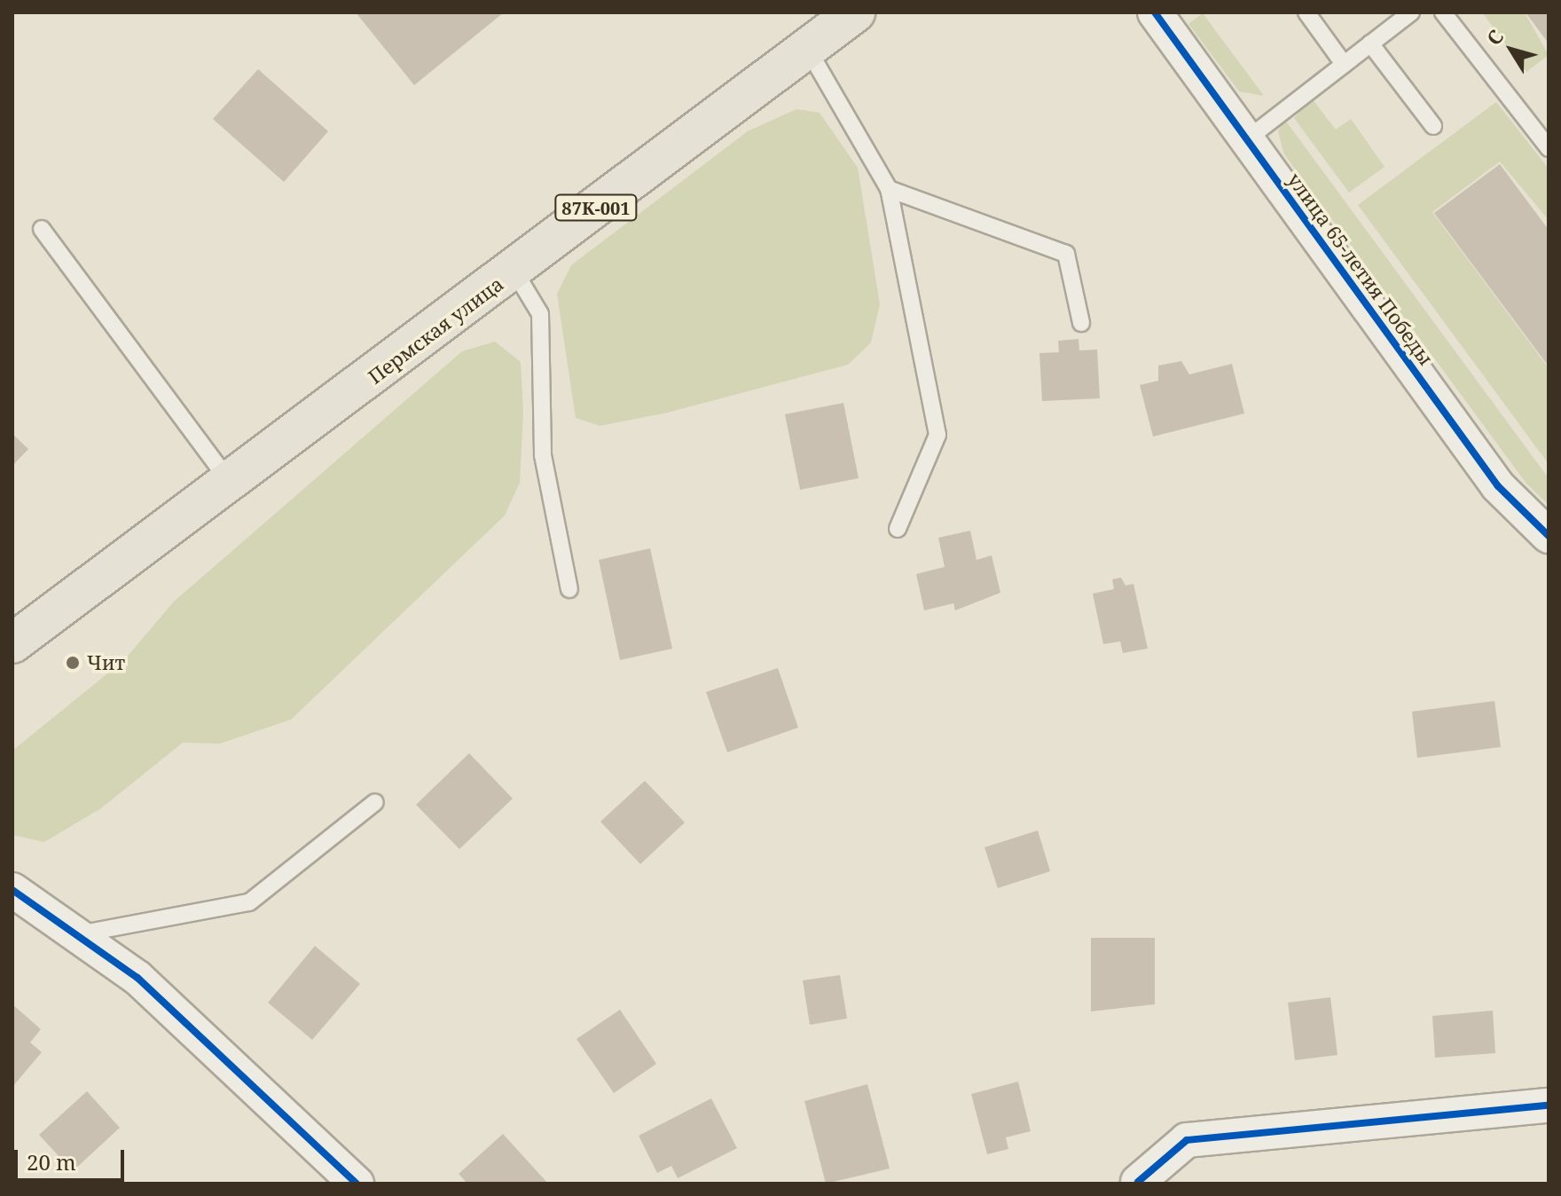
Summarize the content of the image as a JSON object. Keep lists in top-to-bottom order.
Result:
{
  "streets": {
    "main road": ["87К-001", "Пермская улица"],
    "street": ["улица 65-летия Победы"]
  },
  "places": ["Чит"],
  "scale_bar": "20 m",
  "north": "top left"
}
